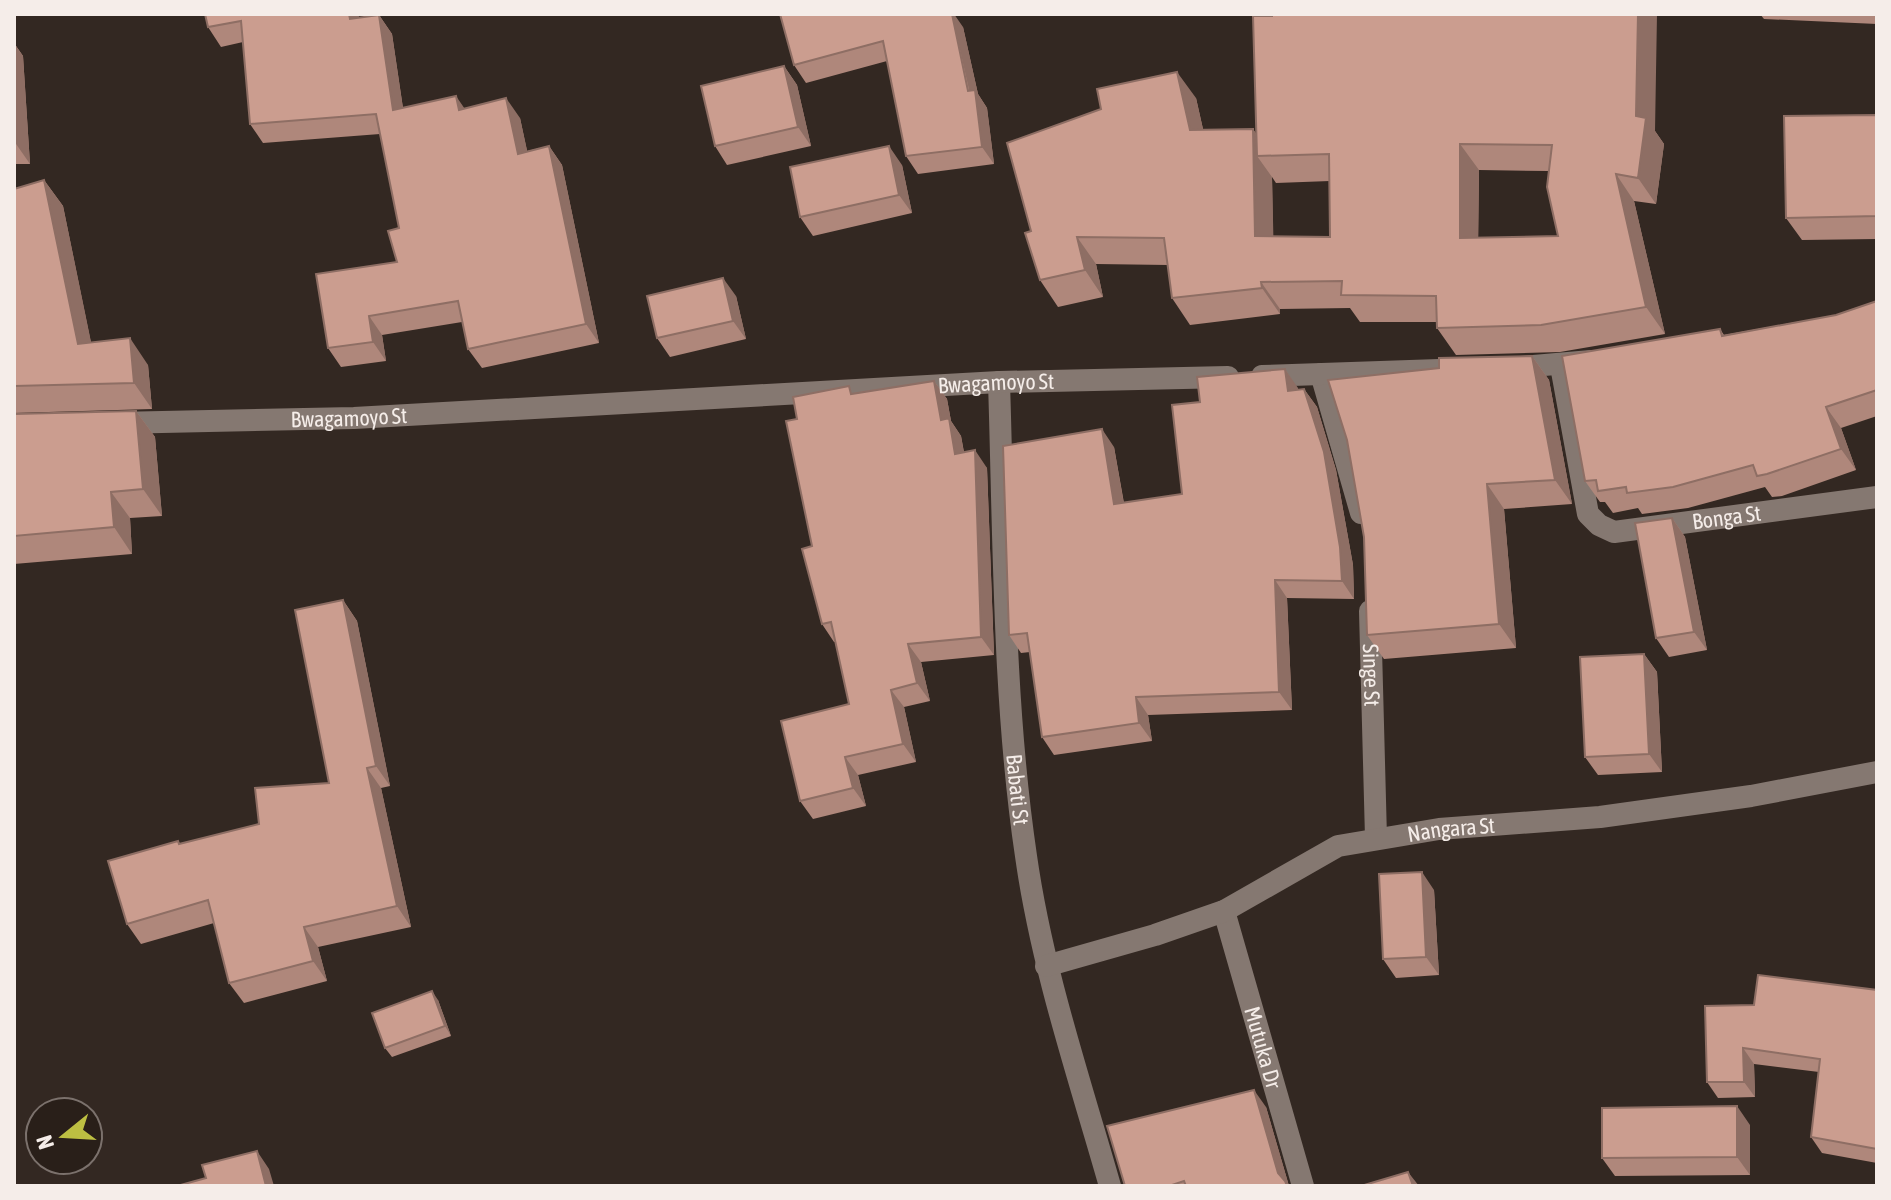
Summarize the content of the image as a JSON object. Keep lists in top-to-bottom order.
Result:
{
  "streets": {
    "street": [
      "Bwagamoyo St",
      "Bonga St",
      "Singe St",
      "Babati St",
      "Nangara St",
      "Mutuka Dr"
    ]
  },
  "crossings": [
    ["Bwagamoyo St", "Bonga St"],
    ["Bwagamoyo St", "Babati St"],
    ["Singe St", "Nangara St"],
    ["Babati St", "Nangara St"],
    ["Nangara St", "Mutuka Dr"]
  ],
  "north": "left"
}
